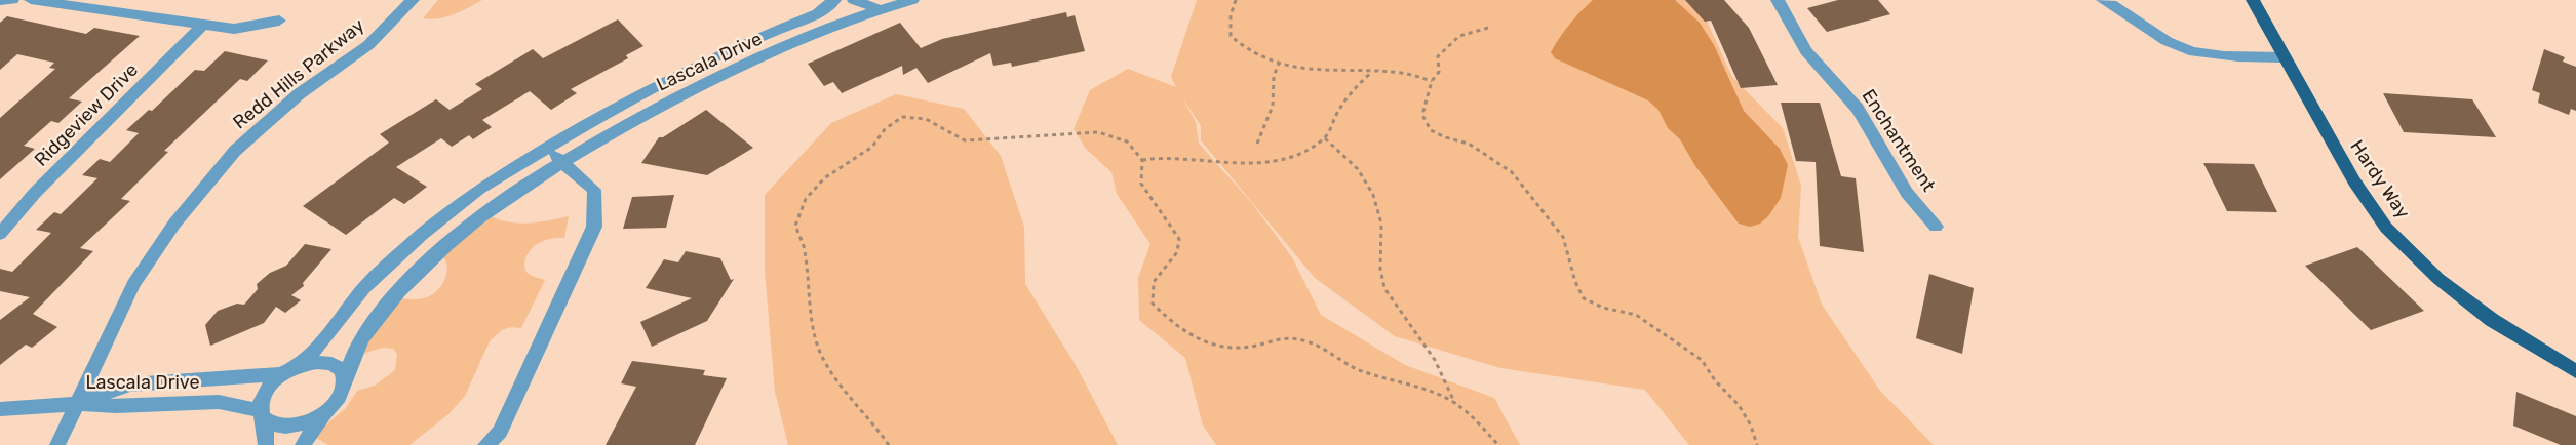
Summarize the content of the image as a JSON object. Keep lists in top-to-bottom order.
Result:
{
  "streets": {
    "main road": ["Hardy Way"],
    "street": [
      "Lascala Drive",
      "Redd Hills Parkway",
      "Ridgeview Drive",
      "Enchantment"
    ]
  },
  "crossings": [
    ["Lascala Drive", "Redd Hills Parkway"]
  ]
}
